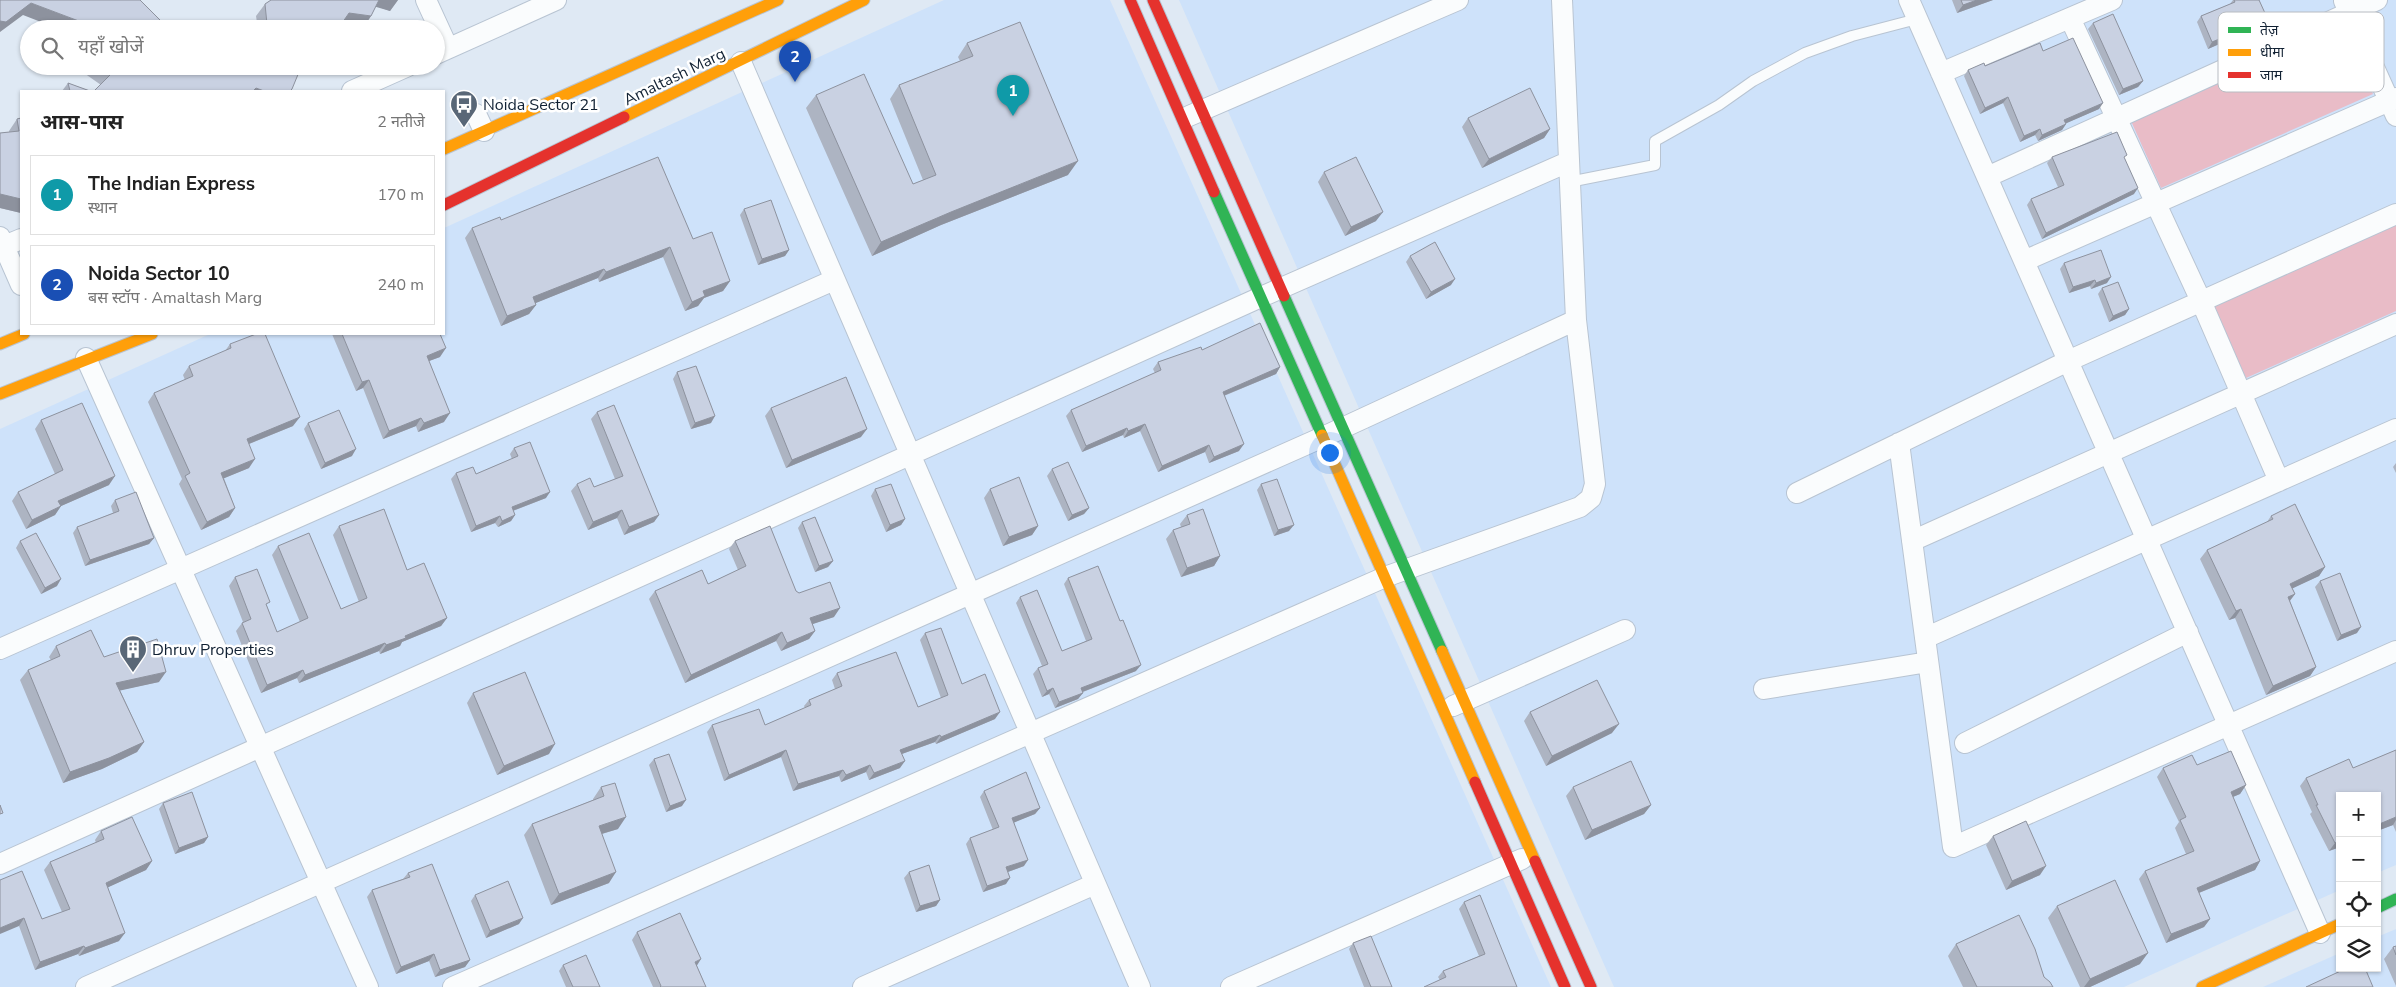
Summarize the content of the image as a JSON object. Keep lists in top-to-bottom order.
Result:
{
  "streets": {
    "street": ["Amaltash Marg"]
  },
  "places": {
    "bus stop": ["Noida Sector 21"],
    "building": ["Dhruv Properties"]
  },
  "legend": ["तेज़", "धीमा", "जाम"],
  "page": {
    "search": "यहाँ खोजें",
    "pins": ["2", "1"],
    "heading": ["आस-पास", "2 नतीजे"],
    "list": [
      {
        "mark": "1",
        "name": "The Indian Express",
        "note": "स्थान",
        "value": "170 m"
      },
      {
        "mark": "2",
        "name": "Noida Sector 10",
        "note": "बस स्टॉप · Amaltash Marg",
        "value": "240 m"
      }
    ],
    "map_buttons": ["+", "−"]
  }
}
